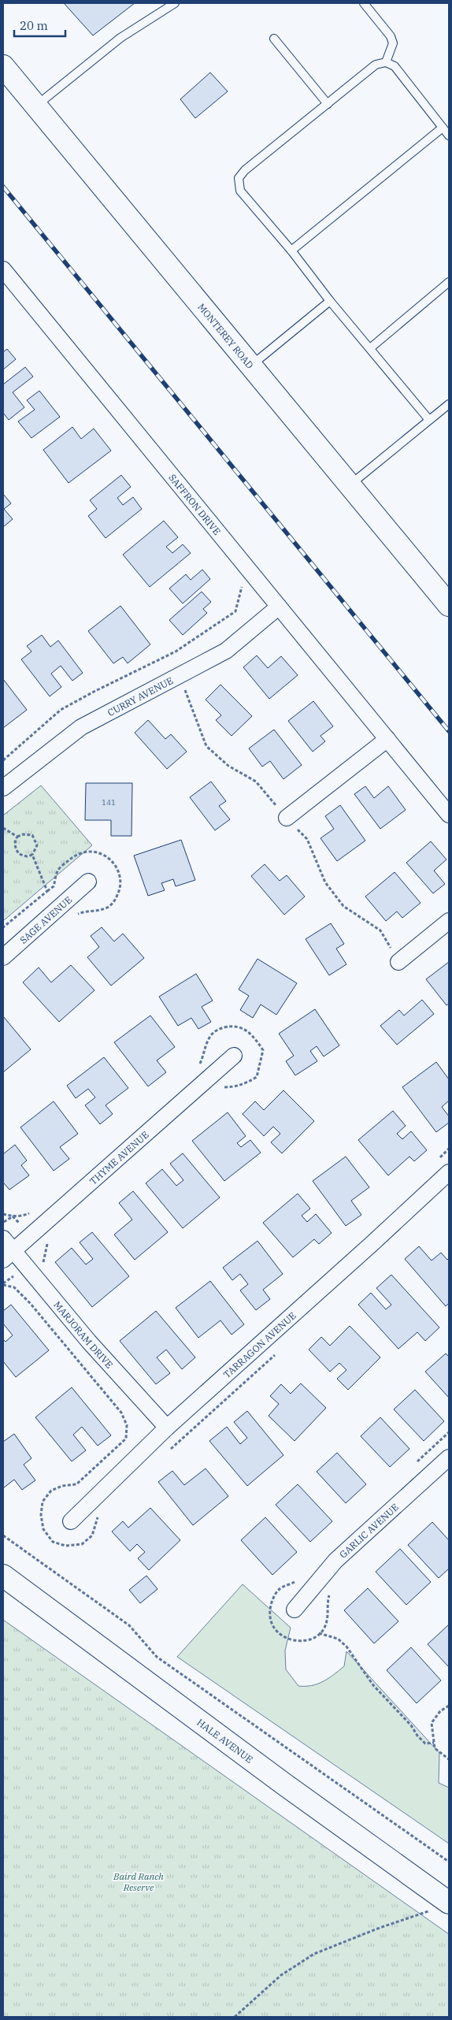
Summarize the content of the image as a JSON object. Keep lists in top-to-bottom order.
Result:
{
  "streets": {
    "main road": ["MONTEREY ROAD", "HALE AVENUE"],
    "street": [
      "SAFFRON DRIVE",
      "CURRY AVENUE",
      "SAGE AVENUE",
      "THYME AVENUE",
      "MARJORAM DRIVE",
      "TARRAGON AVENUE",
      "GARLIC AVENUE"
    ]
  },
  "crossings": [
    ["SAFFRON DRIVE", "CURRY AVENUE"],
    ["THYME AVENUE", "MARJORAM DRIVE"],
    ["MARJORAM DRIVE", "TARRAGON AVENUE"]
  ],
  "parks": ["Baird Ranch Reserve"],
  "house_numbers": ["141"],
  "scale_bar": "20 m"
}
